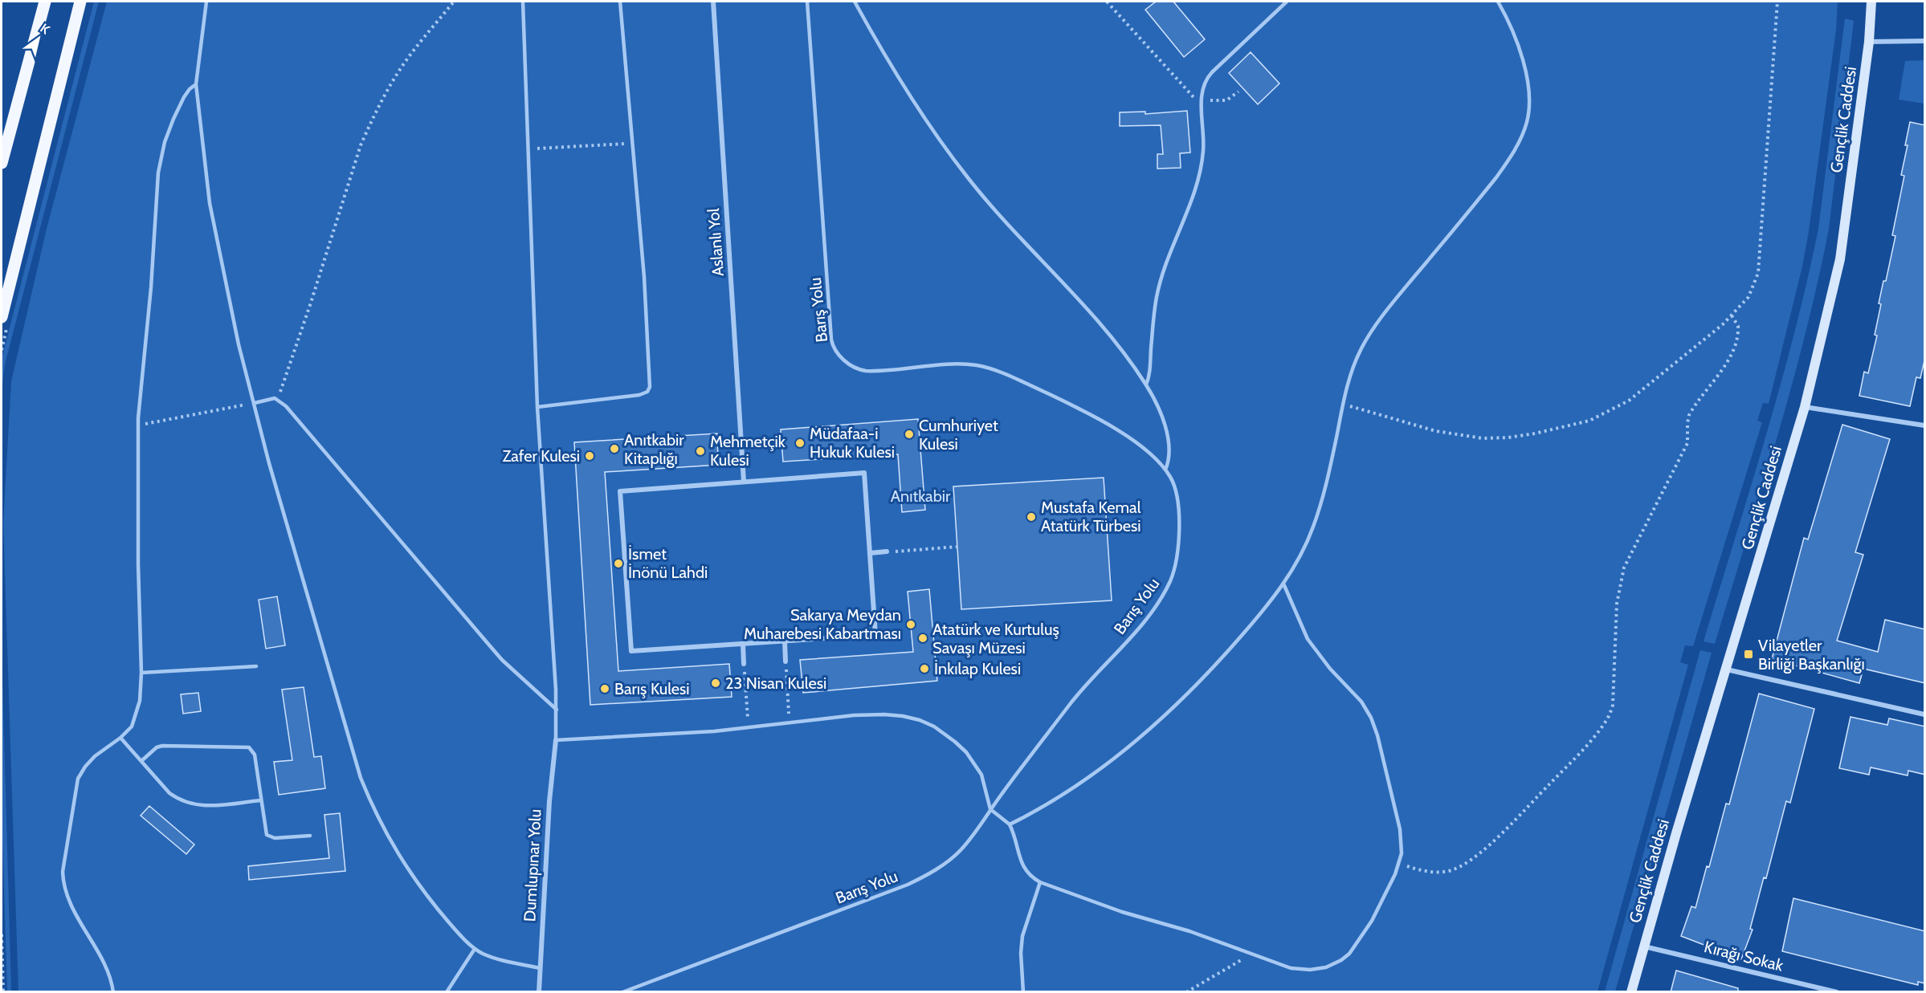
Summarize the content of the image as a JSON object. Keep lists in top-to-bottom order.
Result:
{
  "streets": {
    "main road": ["Gençlik Caddesi"],
    "street": ["Aslanlı Yol", "Dumlupınar Yolu", "Kırağı Sokak"],
    "lane": ["Barış Yolu"]
  },
  "crossings": [
    ["Gençlik Caddesi", "Kırağı Sokak"]
  ],
  "parks": ["Anıtkabir"],
  "places": {
    "other": [
      "Cumhuriyet Kulesi",
      "Müdafaa-i Hukuk Kulesi",
      "Anıtkabir Kitaplığı",
      "Mehmetçik Kulesi",
      "Zafer Kulesi",
      "Mustafa Kemal Atatürk Türbesi",
      "İsmet İnönü Lahdi",
      "Sakarya Meydan Muharebesi Kabartması",
      "Atatürk ve Kurtuluş Savaşı Müzesi",
      "İnkılap Kulesi",
      "23 Nisan Kulesi",
      "Barış Kulesi"
    ],
    "transit": ["Vilayetler Birliği Başkanlığı"]
  },
  "north": "top right"
}
